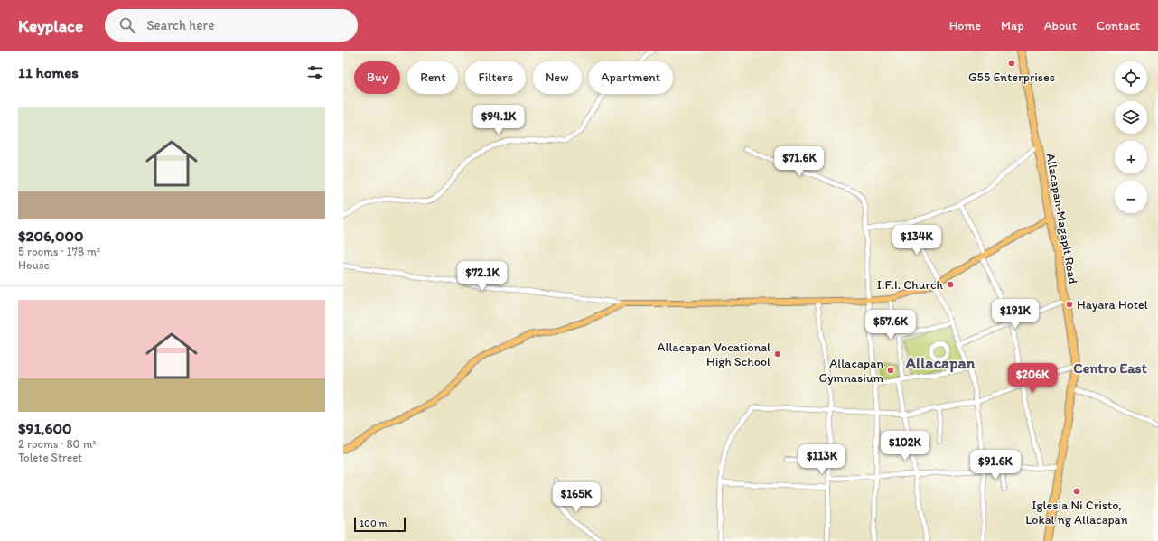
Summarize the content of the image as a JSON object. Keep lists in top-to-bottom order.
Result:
{
  "streets": {
    "highway": ["Allacapan-Magapit Road"]
  },
  "districts": ["Allacapan", "Centro East"],
  "places": [
    "G55 Enterprises",
    "I.F.I. Church",
    "Hayara Hotel",
    "Allacapan Vocational High School",
    "Allacapan Gymnasium",
    "Iglesia Ni Cristo, Lokal ng Allacapan"
  ],
  "scale_bar": "100 m",
  "page": {
    "header": "Keyplace",
    "search": "Search here",
    "nav": [
      "Home",
      "Map",
      "About",
      "Contact"
    ],
    "heading": "11 homes",
    "map_buttons": ["+", "−"],
    "chip": [
      "Buy",
      "Rent",
      "Filters",
      "New",
      "Apartment"
    ],
    "list": [
      {
        "name": "$206,000",
        "note": "5 rooms · 178 m² · House"
      },
      {
        "name": "$91,600",
        "note": "2 rooms · 80 m² · Tolete Street"
      }
    ],
    "price": [
      "$94.1K",
      "$71.6K",
      "$134K",
      "$72.1K",
      "$191K",
      "$57.6K",
      "$206K",
      "$102K",
      "$113K",
      "$91.6K",
      "$165K"
    ],
    "scale": "100 m"
  }
}
